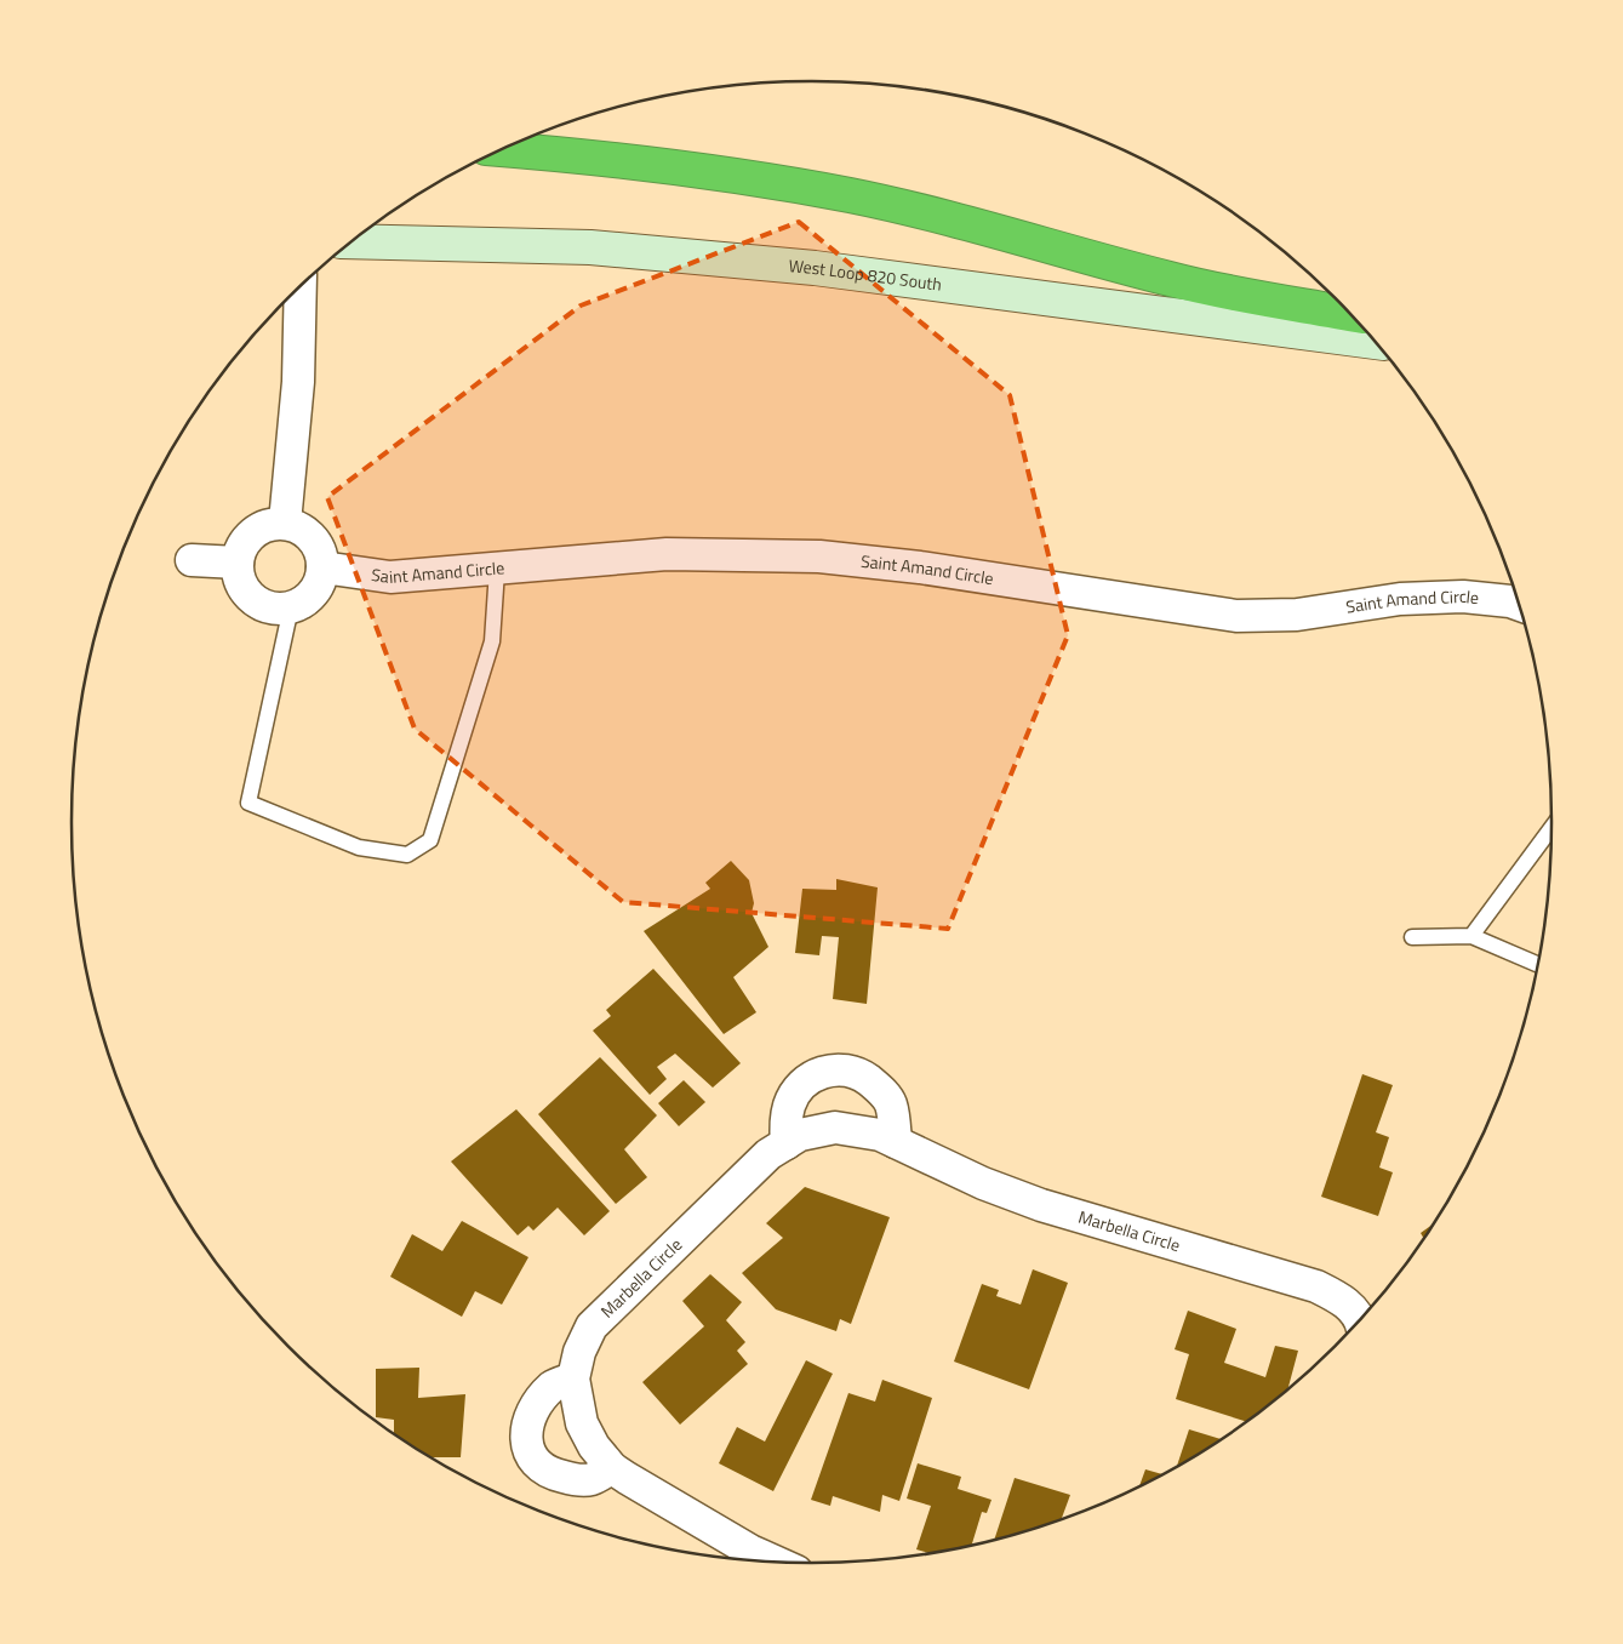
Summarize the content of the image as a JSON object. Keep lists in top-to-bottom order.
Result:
{
  "streets": {
    "main road": ["West Loop 820 South"],
    "street": ["Saint Amand Circle", "Marbella Circle"]
  }
}
